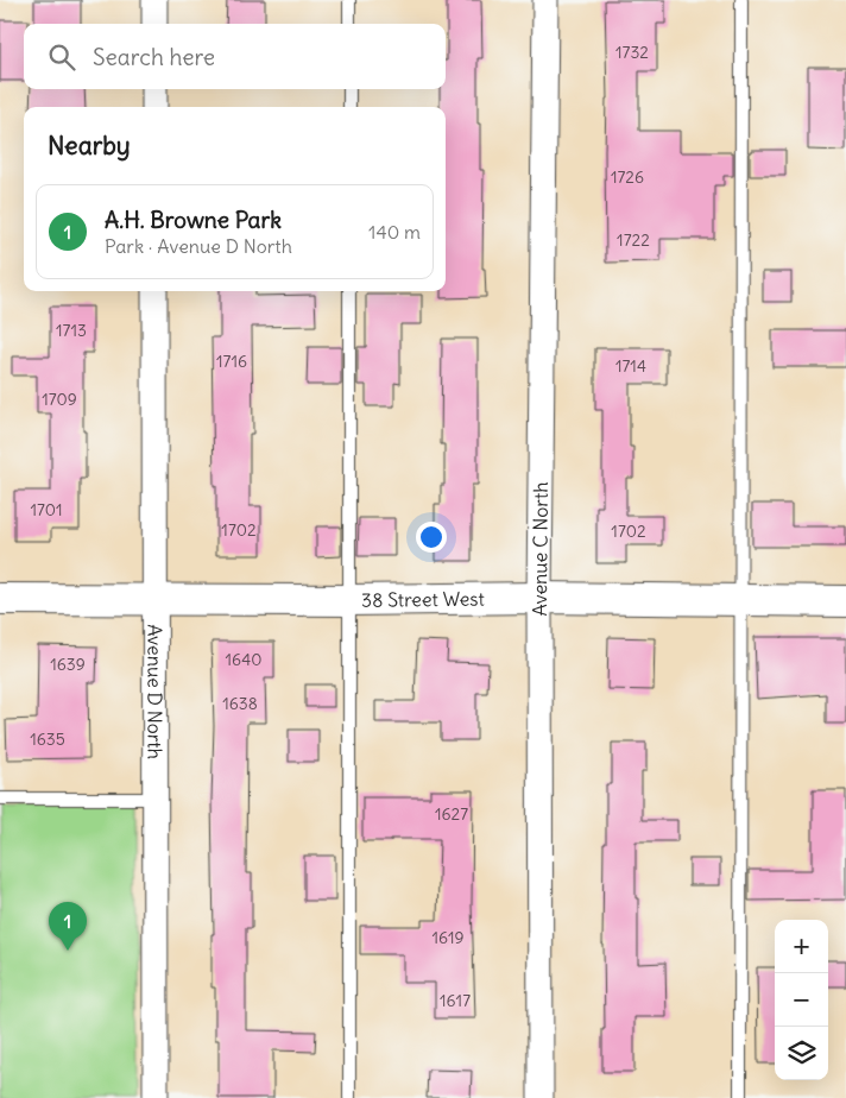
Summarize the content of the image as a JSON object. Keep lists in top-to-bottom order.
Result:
{
  "streets": {
    "street": ["Avenue C North", "38 Street West", "Avenue D North"]
  },
  "crossings": [
    ["Avenue C North", "38 Street West"],
    ["38 Street West", "Avenue D North"]
  ],
  "house_numbers": [
    "1732",
    "1726",
    "1722",
    "1713",
    "1716",
    "1714",
    "1709",
    "1701",
    "1702",
    "1702",
    "1640",
    "1639",
    "1638",
    "1635",
    "1627",
    "1619",
    "1617"
  ],
  "page": {
    "search": "Search here",
    "heading": "Nearby",
    "list": [
      {
        "mark": "1",
        "name": "A.H. Browne Park",
        "note": "Park · Avenue D North",
        "value": "140 m"
      }
    ],
    "pins": "1",
    "map_buttons": ["+", "−"]
  }
}
